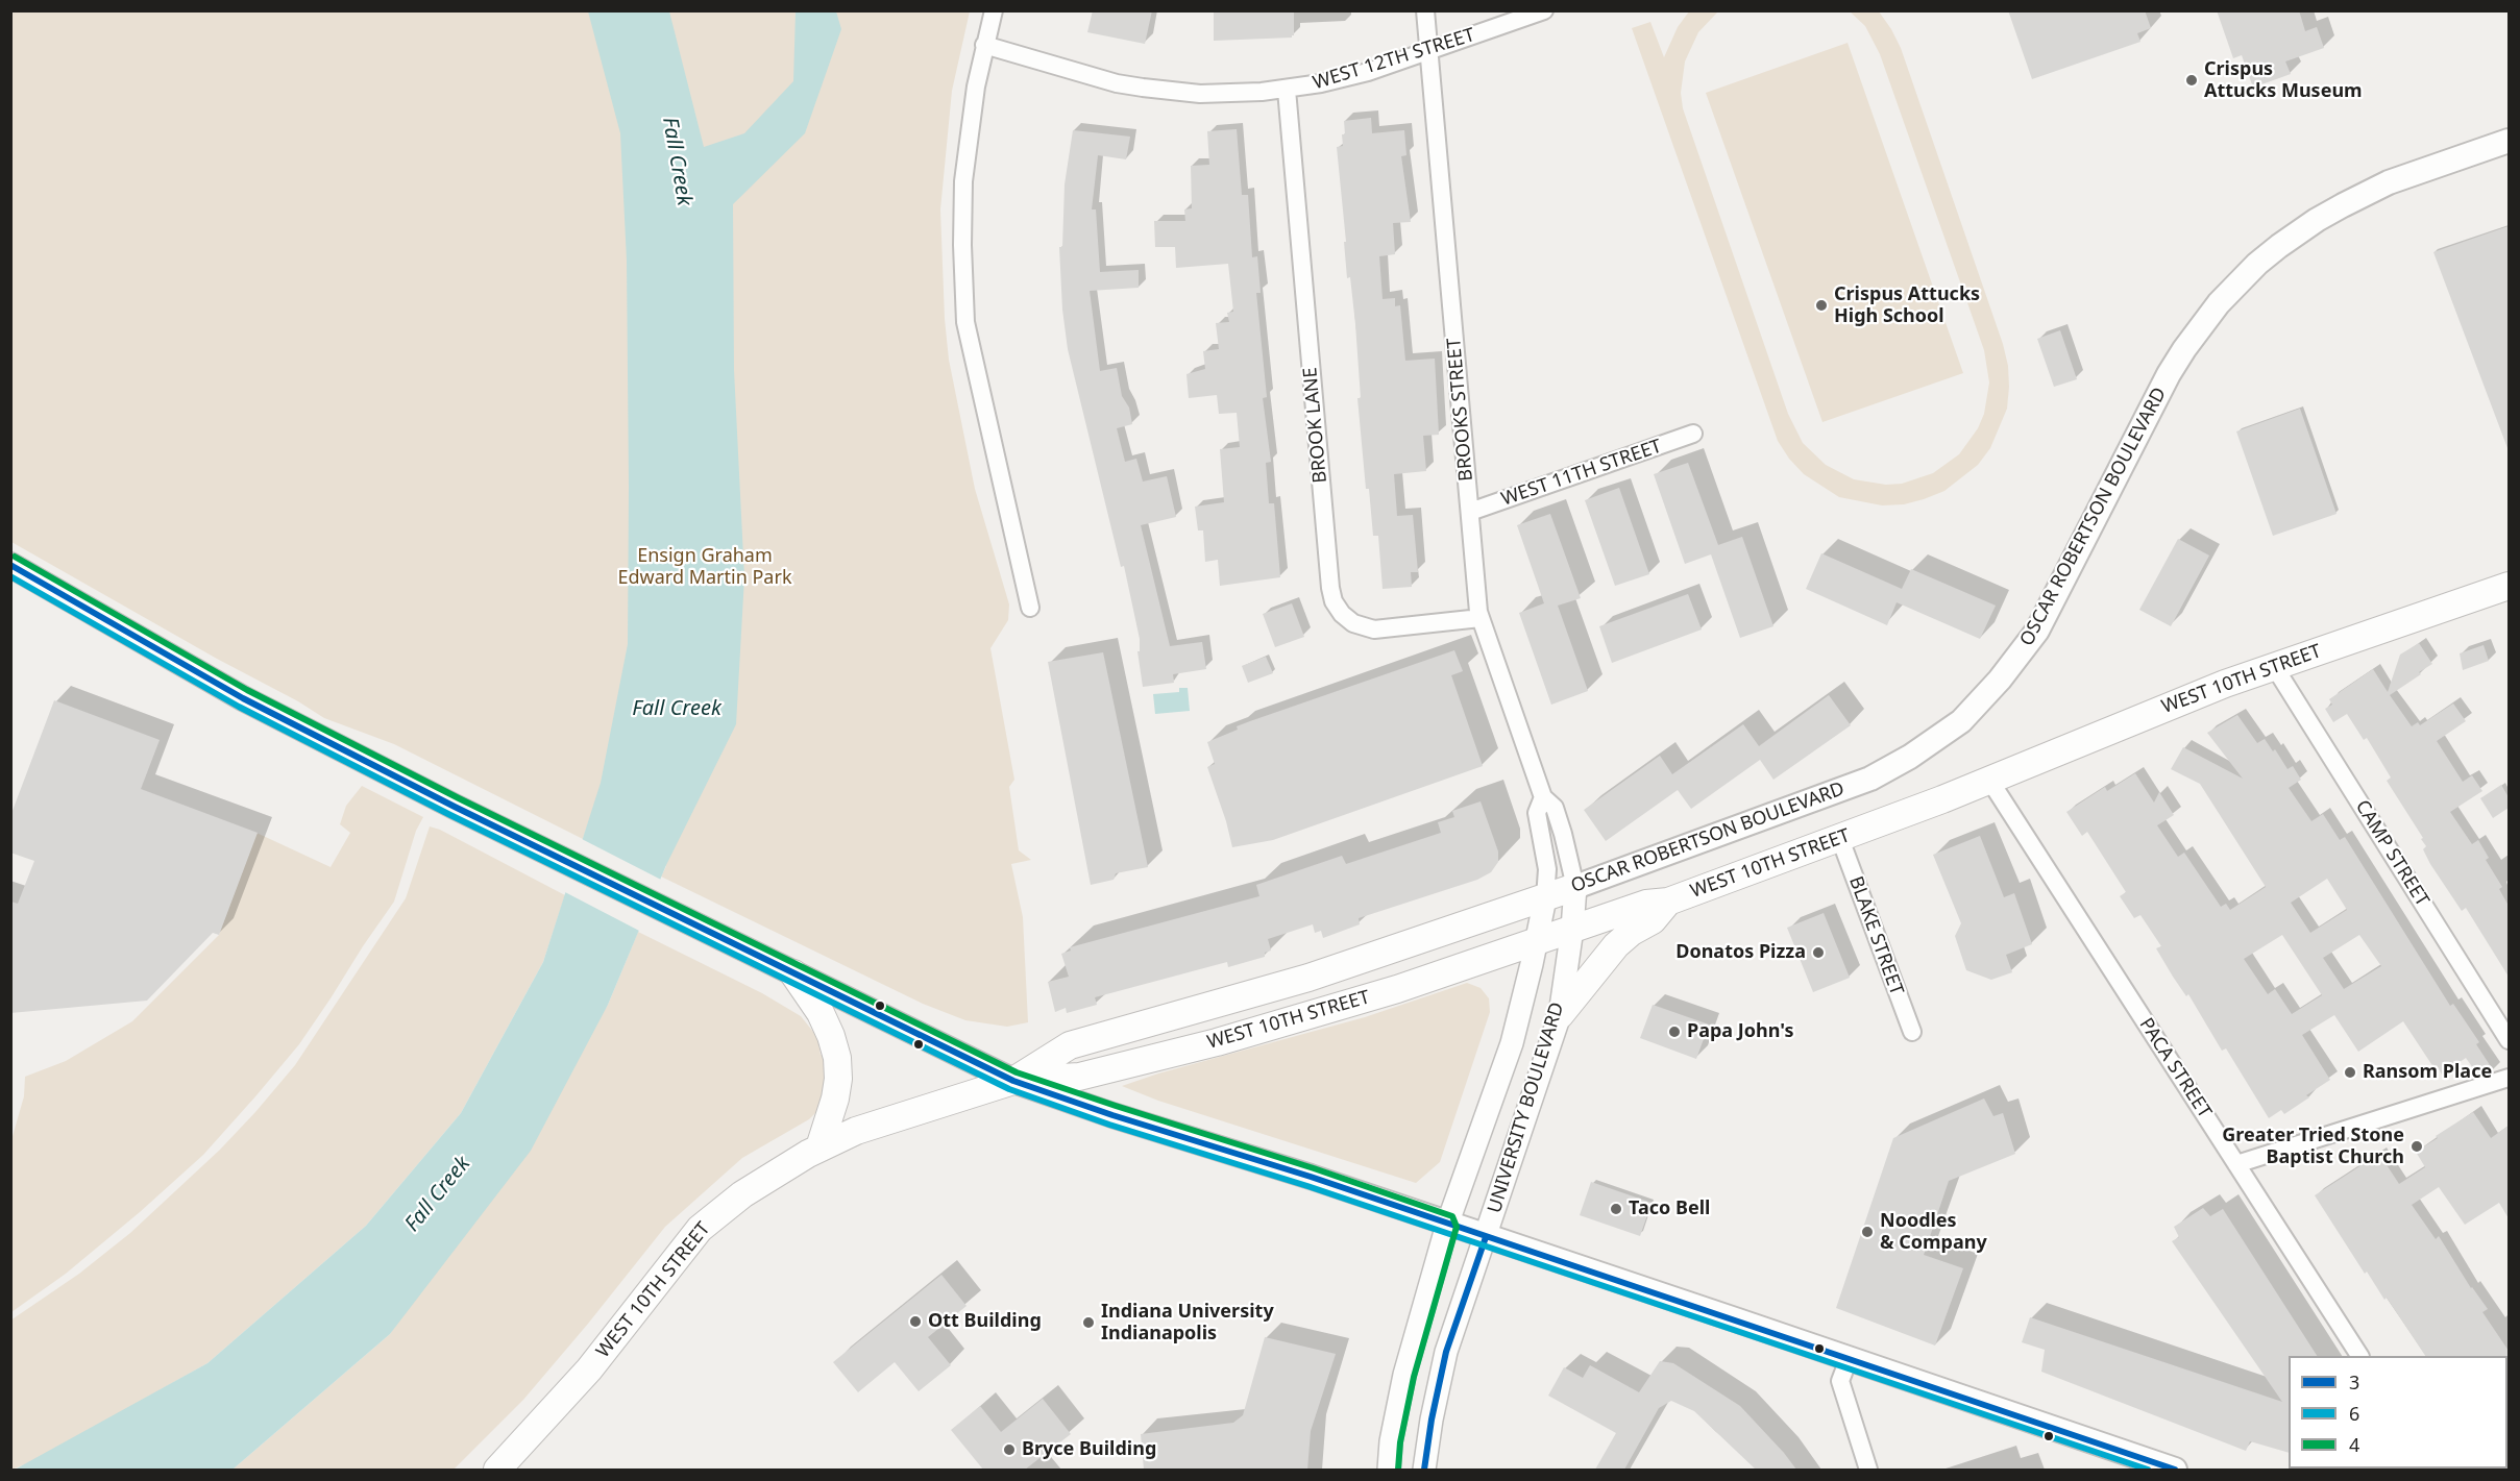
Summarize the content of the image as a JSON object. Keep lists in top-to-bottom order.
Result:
{
  "streets": {
    "main road": ["OSCAR ROBERTSON BOULEVARD", "WEST 10TH STREET"],
    "street": [
      "WEST 12TH STREET",
      "BROOKS STREET",
      "BROOK LANE",
      "WEST 11TH STREET",
      "CAMP STREET",
      "BLAKE STREET",
      "PACA STREET",
      "UNIVERSITY BOULEVARD"
    ]
  },
  "crossings": [
    ["WEST 12TH STREET", "BROOKS STREET"],
    ["WEST 12TH STREET", "BROOK LANE"],
    ["BROOKS STREET", "BROOK LANE"],
    ["BROOKS STREET", "WEST 11TH STREET"],
    ["BROOKS STREET", "OSCAR ROBERTSON BOULEVARD"],
    ["BROOKS STREET", "WEST 10TH STREET"],
    ["BROOKS STREET", "UNIVERSITY BOULEVARD"],
    ["OSCAR ROBERTSON BOULEVARD", "WEST 10TH STREET"],
    ["OSCAR ROBERTSON BOULEVARD", "UNIVERSITY BOULEVARD"],
    ["WEST 10TH STREET", "CAMP STREET"],
    ["WEST 10TH STREET", "BLAKE STREET"],
    ["WEST 10TH STREET", "PACA STREET"],
    ["WEST 10TH STREET", "UNIVERSITY BOULEVARD"]
  ],
  "water": ["Fall Creek"],
  "parks": ["Ensign Graham Edward Martin Park"],
  "places": [
    "Crispus Attucks Museum",
    "Crispus Attucks High School",
    "Donatos Pizza",
    "Papa John's",
    "Ransom Place",
    "Greater Tried Stone Baptist Church",
    "Taco Bell",
    "Noodles & Company",
    "Ott Building",
    "Indiana University Indianapolis",
    "Bryce Building"
  ],
  "lines": ["transit line 4", "transit line 3", "transit line 6"],
  "legend": ["3", "6", "4"]
}
